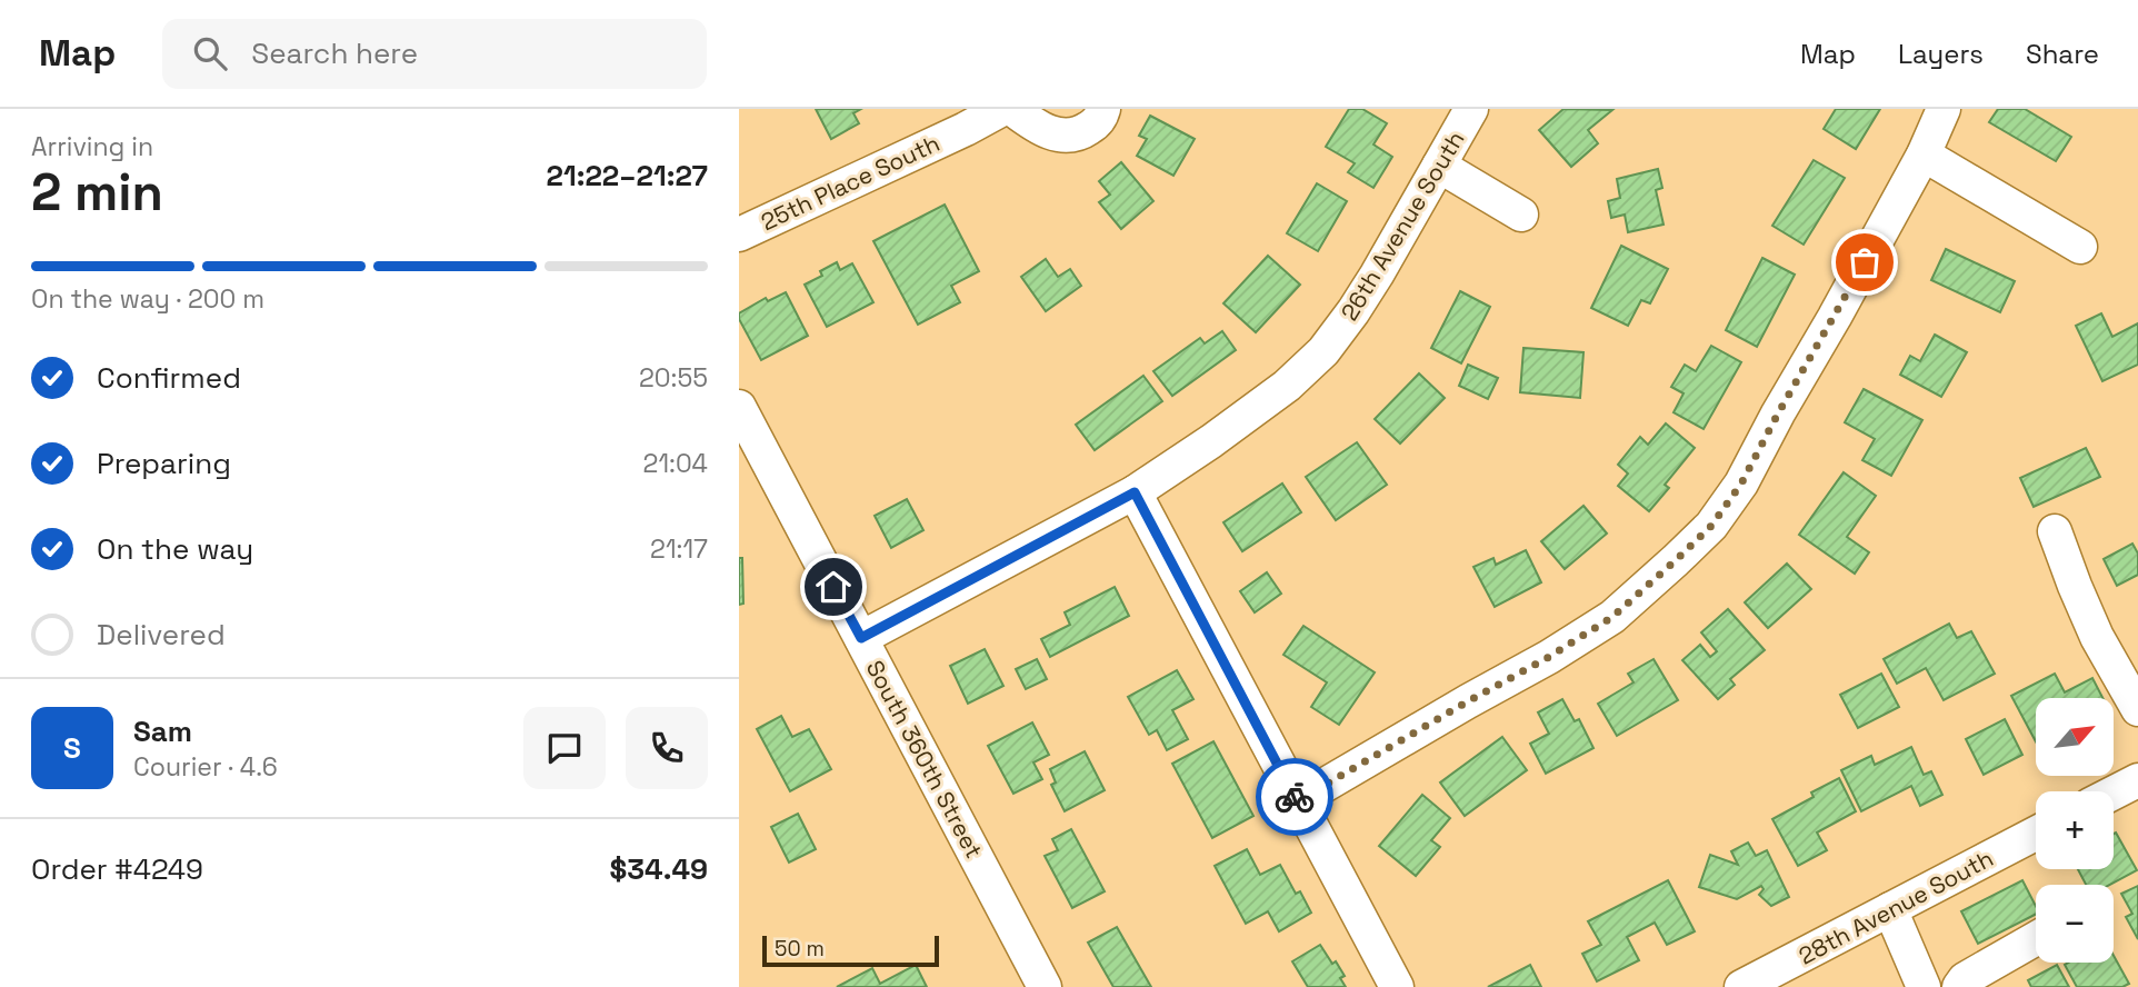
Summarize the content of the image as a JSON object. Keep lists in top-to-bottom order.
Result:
{
  "streets": {
    "street": [
      "25th Place South",
      "26th Avenue South",
      "South 360th Street",
      "28th Avenue South"
    ]
  },
  "crossings": [
    ["26th Avenue South", "South 360th Street"]
  ],
  "scale_bar": "50 m",
  "north": "top right",
  "page": {
    "header": "Map",
    "search": "Search here",
    "nav": ["Map", "Layers", "Share"],
    "heading": ["2 min", "Arriving in", "21:22–21:27"],
    "panel": [
      "Sam",
      "Courier · 4.6",
      "Order #4249",
      "$34.49"
    ],
    "bar": "On the way · 200 m",
    "list": [
      ["Confirmed", "20:55"],
      ["Preparing", "21:04"],
      ["On the way", "21:17"],
      "Delivered"
    ],
    "map_buttons": ["+", "−"],
    "round": "S",
    "scale": "50 m"
  }
}
